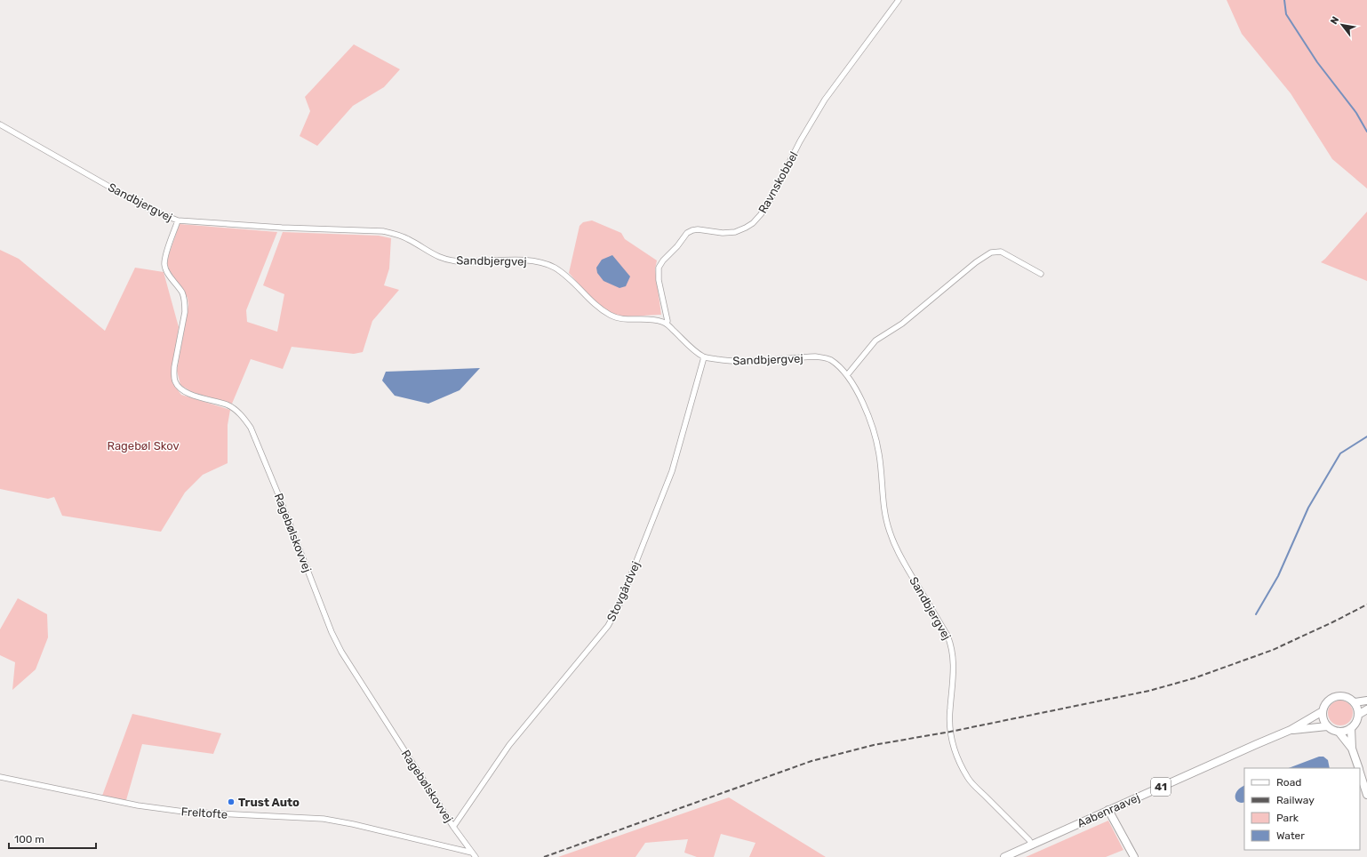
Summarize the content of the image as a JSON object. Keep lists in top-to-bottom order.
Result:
{
  "streets": {
    "main road": ["41", "Aabenraavej"],
    "street": [
      "Ravnskobbel",
      "Sandbjergvej",
      "Ragebølskovvej",
      "Stovgårdvej",
      "Freltofte"
    ]
  },
  "crossings": [
    ["Ravnskobbel", "Sandbjergvej"],
    ["Sandbjergvej", "Ragebølskovvej"],
    ["Sandbjergvej", "Stovgårdvej"],
    ["Sandbjergvej", "Aabenraavej"],
    ["Ragebølskovvej", "Stovgårdvej"],
    ["Ragebølskovvej", "Freltofte"],
    ["41", "Aabenraavej"]
  ],
  "parks": ["Ragebøl Skov"],
  "places": ["Trust Auto"],
  "legend": [
    "Road",
    "Railway",
    "Park",
    "Water"
  ],
  "scale_bar": "100 m",
  "north": "top left"
}
